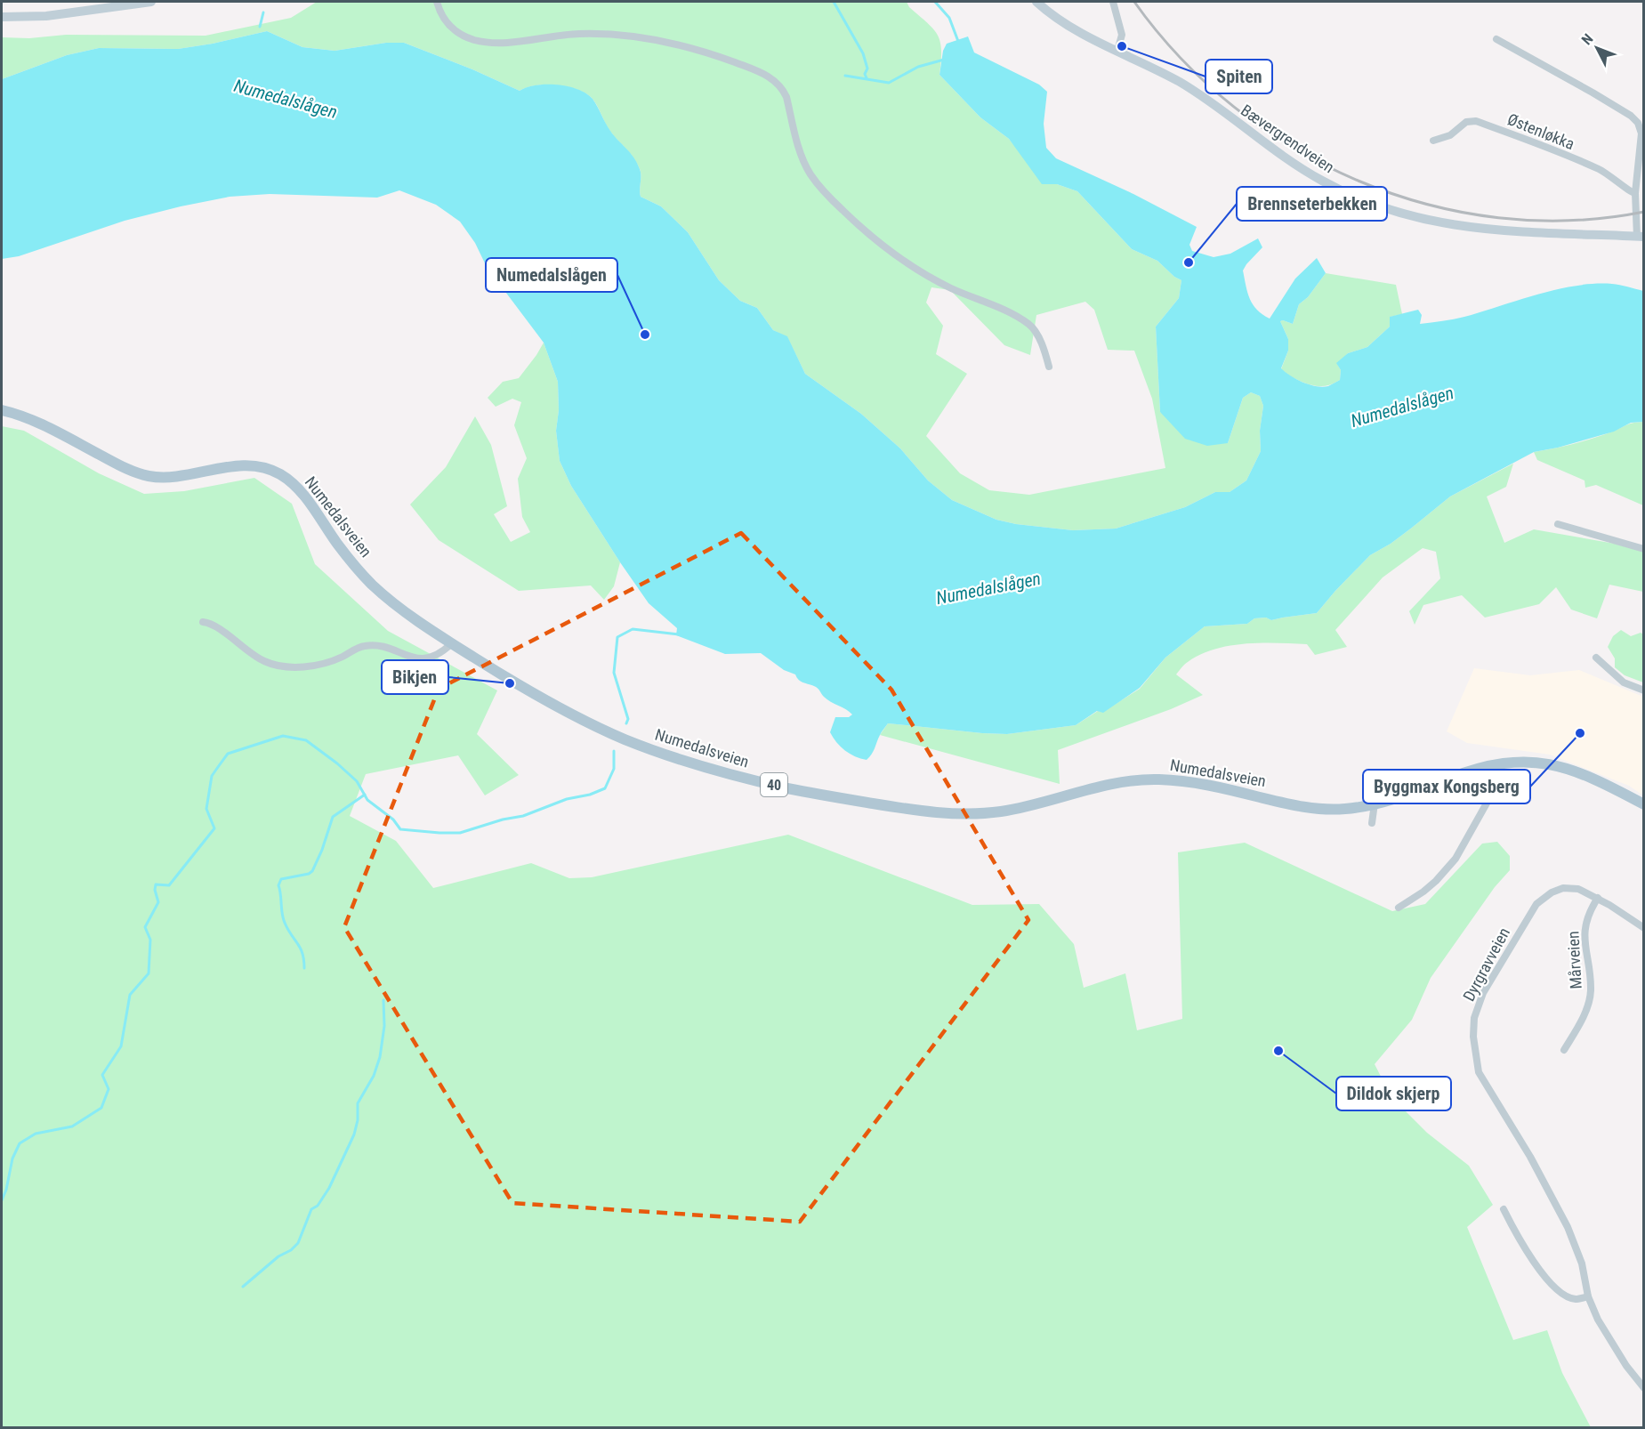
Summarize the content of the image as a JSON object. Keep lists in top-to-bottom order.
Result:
{
  "streets": {
    "main road": ["Bævergrendveien", "Numedalsveien", "40"],
    "street": ["Østenløkka", "Mårveien", "Dyrgravveien"]
  },
  "crossings": [
    ["Mårveien", "Dyrgravveien"]
  ],
  "water": ["Numedalslågen"],
  "places": [
    "Spiten",
    "Brennseterbekken",
    "Numedalslågen",
    "Bikjen",
    "Byggmax Kongsberg",
    "Dildok skjerp"
  ],
  "north": "top left"
}
